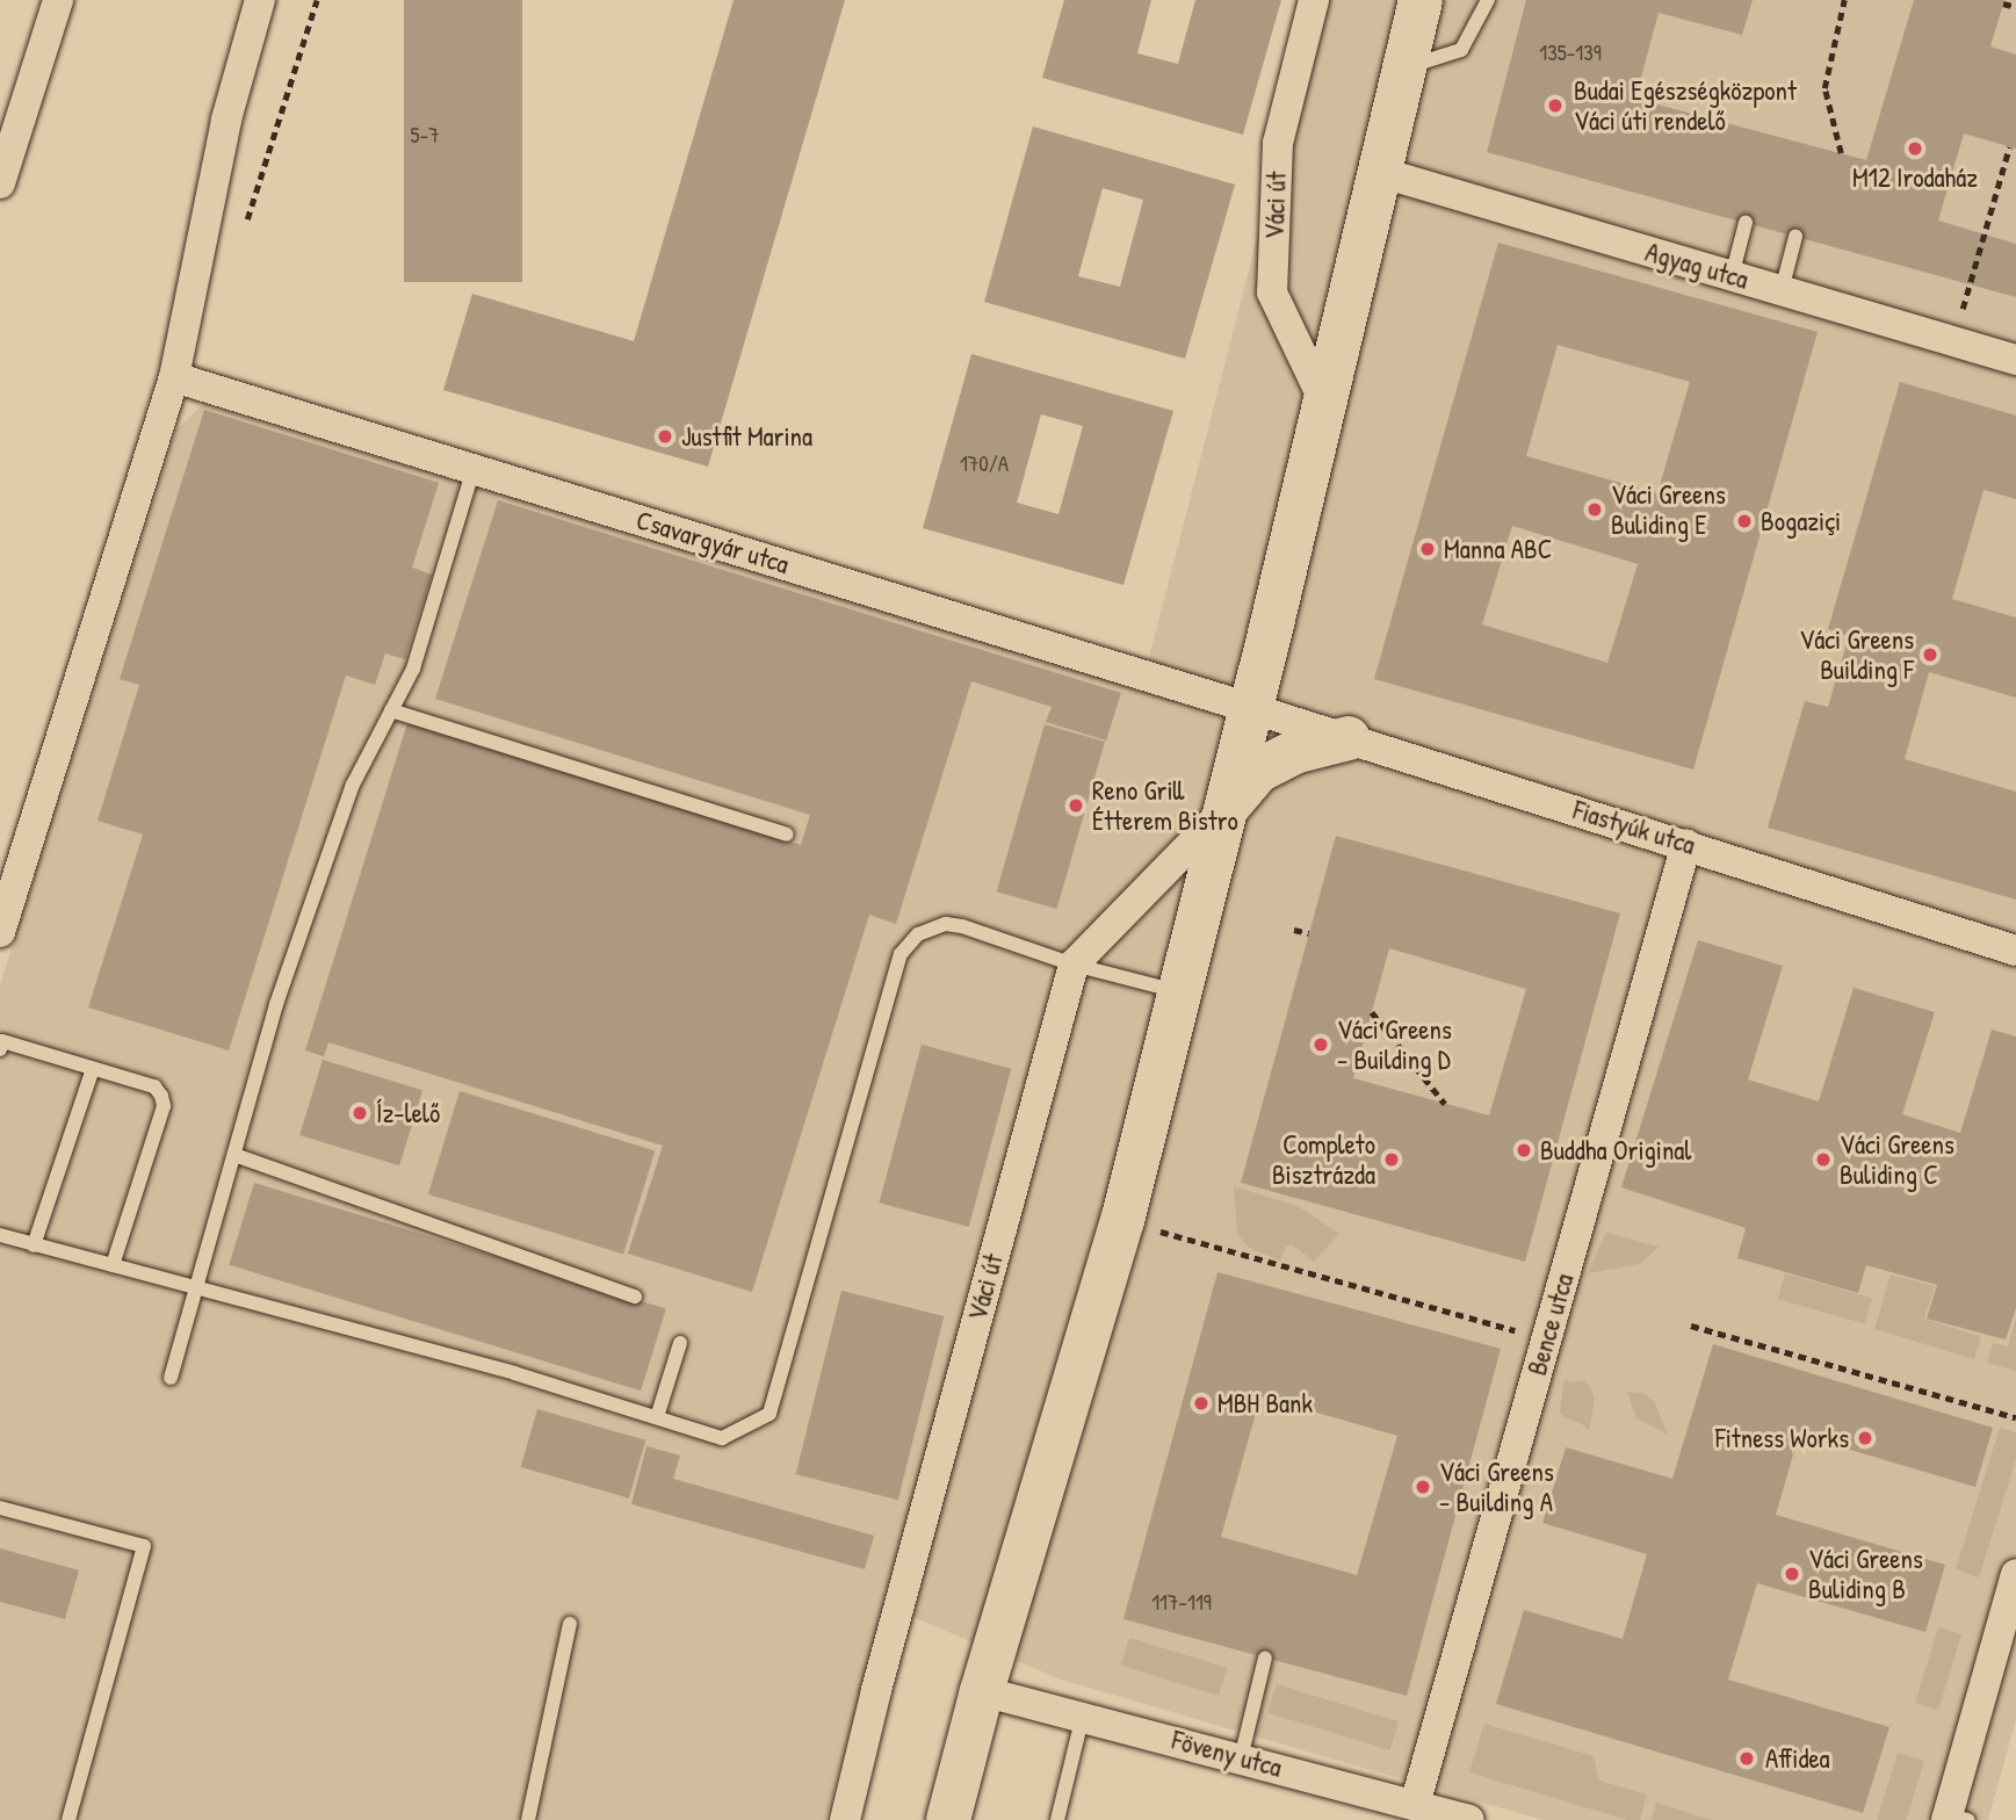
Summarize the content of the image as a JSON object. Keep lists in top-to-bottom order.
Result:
{
  "streets": {
    "street": [
      "Váci út",
      "Agyag utca",
      "Csavargyár utca",
      "Fiastyúk utca",
      "Bence utca",
      "Föveny utca"
    ]
  },
  "crossings": [
    ["Csavargyár utca", "Fiastyúk utca"],
    ["Fiastyúk utca", "Bence utca"],
    ["Bence utca", "Föveny utca"]
  ],
  "places": [
    "Budai Egészségközpont Váci úti rendelő",
    "M12 Irodaház",
    "Justfit Marina",
    "Váci Greens Buliding E",
    "Bogaziçi",
    "Manna ABC",
    "Váci Greens Building F",
    "Reno Grill Étterem Bistro",
    "Váci Greens - Building D",
    "Íz-lelő",
    "Buddha Original",
    "Completo Bisztrázda",
    "Váci Greens Buliding C",
    "MBH Bank",
    "Fitness Works",
    "Váci Greens - Building A",
    "Váci Greens Buliding B",
    "Affidea"
  ],
  "house_numbers": [
    "135-139",
    "5-7",
    "170/A",
    "117-119"
  ]
}
